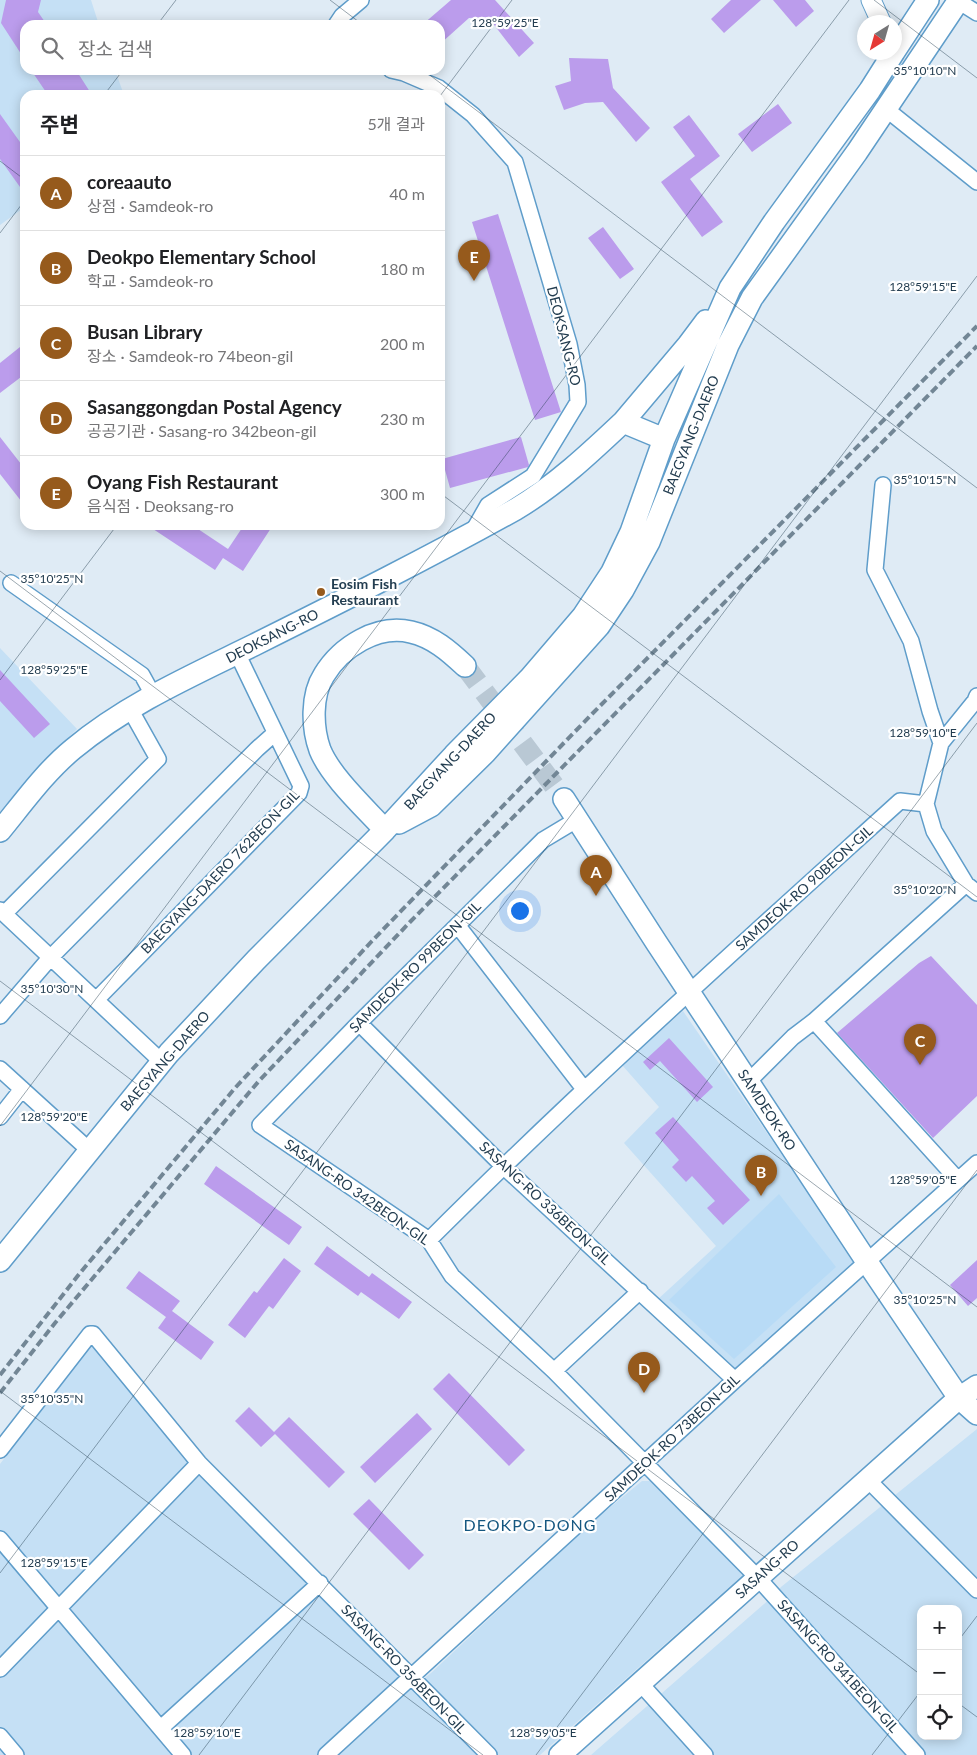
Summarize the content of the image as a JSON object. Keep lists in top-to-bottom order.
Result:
{
  "streets": {
    "main road": [
      "DEOKSANG-RO",
      "BAEGYANG-DAERO",
      "SAMDEOK-RO",
      "SASANG-RO"
    ],
    "street": [
      "BAEGYANG-DAERO 762BEON-GIL",
      "SAMDEOK-RO 90BEON-GIL",
      "SAMDEOK-RO 99BEON-GIL",
      "SASANG-RO 342BEON-GIL",
      "SASANG-RO 336BEON-GIL",
      "SAMDEOK-RO 73BEON-GIL",
      "SASANG-RO 341BEON-GIL",
      "SASANG-RO 356BEON-GIL"
    ]
  },
  "crossings": [
    ["DEOKSANG-RO", "BAEGYANG-DAERO"],
    ["DEOKSANG-RO", "BAEGYANG-DAERO 762BEON-GIL"],
    ["SAMDEOK-RO 90BEON-GIL", "SAMDEOK-RO"],
    ["SAMDEOK-RO 99BEON-GIL", "SAMDEOK-RO"],
    ["SAMDEOK-RO 99BEON-GIL", "SASANG-RO 342BEON-GIL"],
    ["SAMDEOK-RO 99BEON-GIL", "SASANG-RO 336BEON-GIL"],
    ["SAMDEOK-RO", "SAMDEOK-RO 73BEON-GIL"],
    ["SAMDEOK-RO", "SASANG-RO"],
    ["SASANG-RO 342BEON-GIL", "SAMDEOK-RO 73BEON-GIL"],
    ["SASANG-RO 342BEON-GIL", "SASANG-RO"],
    ["SASANG-RO 342BEON-GIL", "SASANG-RO 341BEON-GIL"],
    ["SASANG-RO 336BEON-GIL", "SAMDEOK-RO 73BEON-GIL"],
    ["SAMDEOK-RO 73BEON-GIL", "SASANG-RO 356BEON-GIL"],
    ["SASANG-RO", "SASANG-RO 341BEON-GIL"]
  ],
  "districts": ["DEOKPO-DONG"],
  "places": ["Eosim Fish Restaurant"],
  "north": "bottom left",
  "page": {
    "search": "장소 검색",
    "heading": ["주변", "5개 결과"],
    "list": [
      {
        "mark": "A",
        "name": "coreaauto",
        "note": "상점 · Samdeok-ro",
        "value": "40 m"
      },
      {
        "mark": "B",
        "name": "Deokpo Elementary School",
        "note": "학교 · Samdeok-ro",
        "value": "180 m"
      },
      {
        "mark": "C",
        "name": "Busan Library",
        "note": "장소 · Samdeok-ro 74beon-gil",
        "value": "200 m"
      },
      {
        "mark": "D",
        "name": "Sasanggongdan Postal Agency",
        "note": "공공기관 · Sasang-ro 342beon-gil",
        "value": "230 m"
      },
      {
        "mark": "E",
        "name": "Oyang Fish Restaurant",
        "note": "음식점 · Deoksang-ro",
        "value": "300 m"
      }
    ],
    "pins": [
      "E",
      "A",
      "C",
      "B",
      "D"
    ],
    "map_buttons": ["+", "−"]
  },
  "coordinates": [
    "128°59'25\"E",
    "35°10'10\"N",
    "128°59'15\"E",
    "35°10'15\"N",
    "35°10'25\"N",
    "128°59'10\"E",
    "35°10'20\"N",
    "35°10'30\"N",
    "128°59'20\"E",
    "128°59'05\"E",
    "35°10'35\"N"
  ]
}
